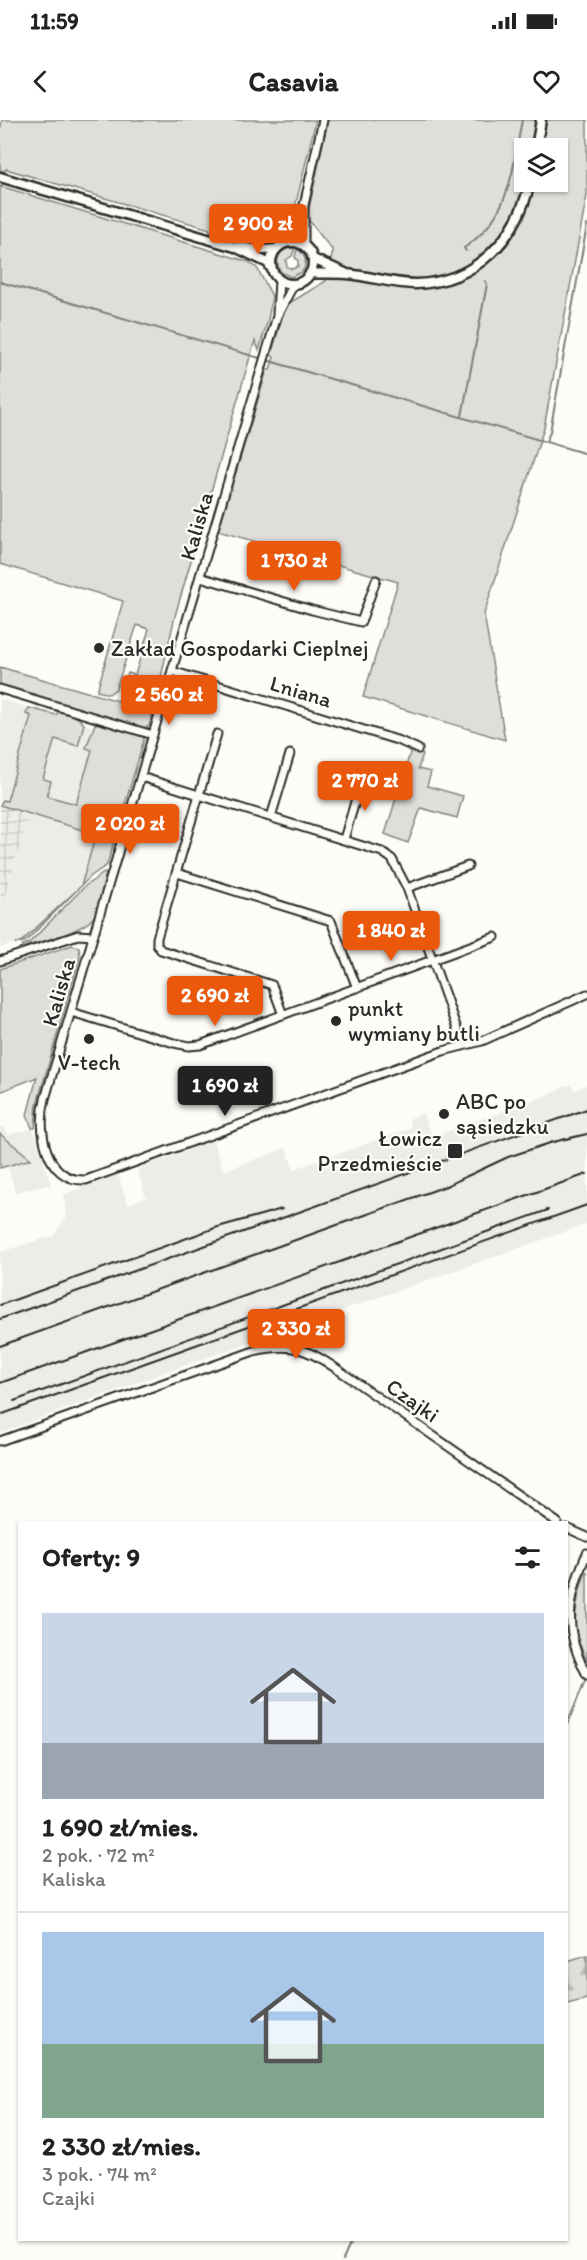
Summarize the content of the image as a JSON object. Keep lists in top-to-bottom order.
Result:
{
  "streets": {
    "street": ["Kaliska", "Lniana", "Czajki"]
  },
  "crossings": [
    ["Kaliska", "Lniana"]
  ],
  "places": {
    "other": [
      "Zakład Gospodarki Cieplnej",
      "punkt wymiany butli",
      "V-tech",
      "ABC po sąsiedzku"
    ],
    "transit": ["Łowicz Przedmieście"]
  },
  "page": {
    "status": "11:59",
    "header": "Casavia",
    "price": [
      "2 900 zł",
      "1 730 zł",
      "2 560 zł",
      "2 770 zł",
      "2 020 zł",
      "1 840 zł",
      "2 690 zł",
      "1 690 zł",
      "2 330 zł"
    ],
    "heading": "Oferty: 9",
    "list": [
      {
        "name": "1 690 zł/mies.",
        "note": "2 pok. · 72 m² · Kaliska"
      },
      {
        "name": "2 330 zł/mies.",
        "note": "3 pok. · 74 m² · Czajki"
      }
    ]
  }
}
